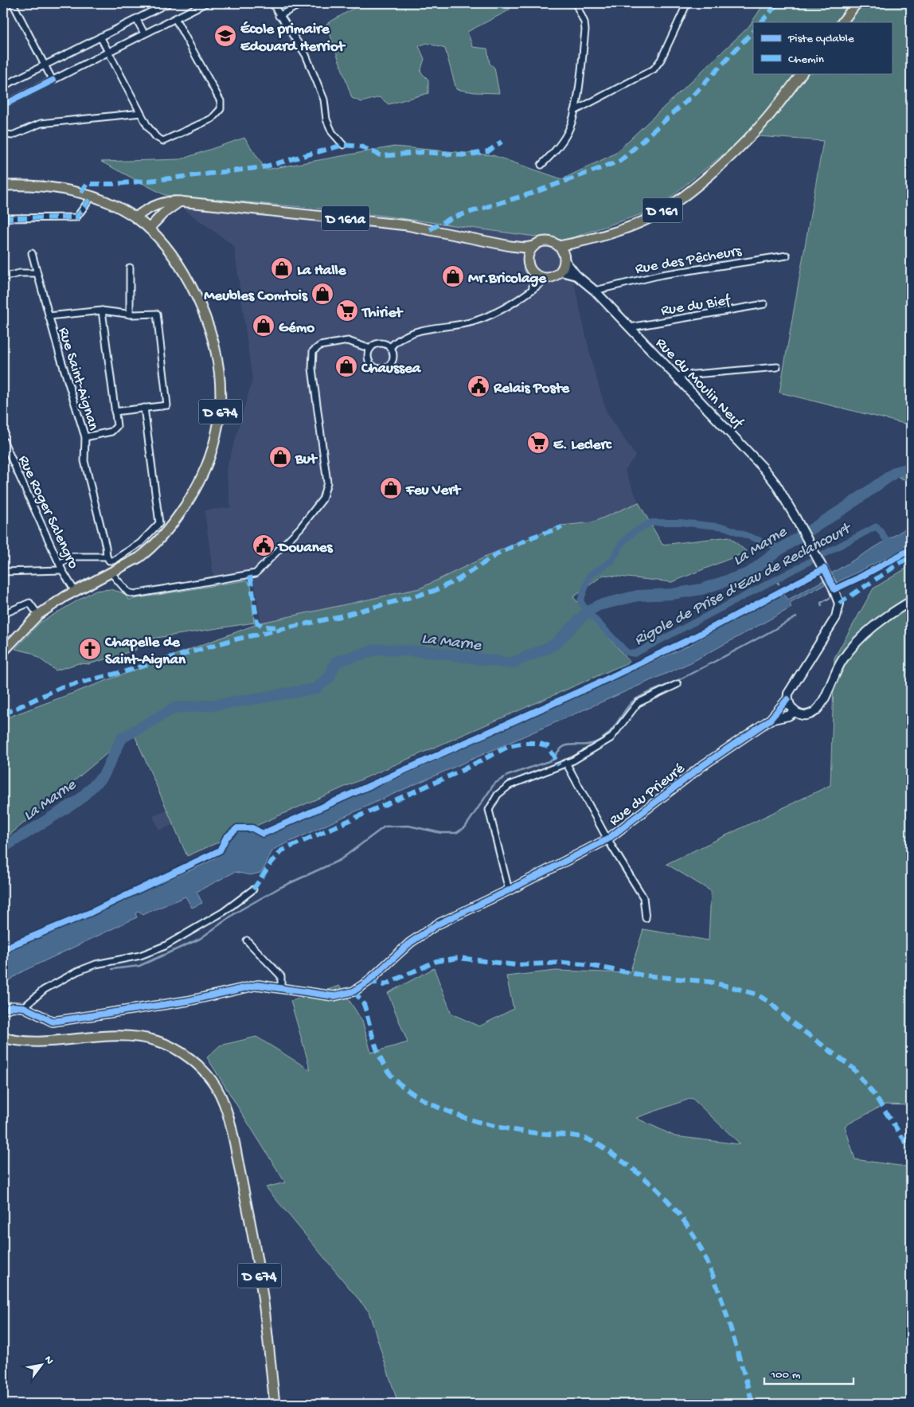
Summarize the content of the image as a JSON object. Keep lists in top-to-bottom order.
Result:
{
  "streets": {
    "main road": ["D 161", "D 161a", "D 674"],
    "street": [
      "Rue des Pêcheurs",
      "Rue du Bief",
      "Rue Saint-Aignan",
      "Rue du Moulin Neuf",
      "Rue Roger Salengro",
      "Rue du Prieuré"
    ]
  },
  "crossings": [
    ["D 161", "D 161a"],
    ["D 161", "Rue du Moulin Neuf"],
    ["D 161a", "Rue du Moulin Neuf"],
    ["D 161a", "D 674"],
    ["Rue des Pêcheurs", "Rue du Moulin Neuf"],
    ["Rue du Bief", "Rue du Moulin Neuf"],
    ["Rue du Moulin Neuf", "Rue du Prieuré"],
    ["D 674", "Rue Roger Salengro"]
  ],
  "water": ["La Marne", "Rigole de Prise d'Eau de Reclancourt"],
  "places": {
    "school or university": ["École primaire Edouard Herriot"],
    "shop": [
      "La Halle",
      "Mr.Bricolage",
      "Meubles Comtois",
      "Gémo",
      "Chaussea",
      "But",
      "Feu Vert"
    ],
    "supermarket": ["Thiriet", "E. Leclerc"],
    "public building": ["Relais Poste", "Douanes"],
    "church": ["Chapelle de Saint-Aignan"]
  },
  "legend": ["Piste cyclable", "Chemin"],
  "scale_bar": "100 m",
  "north": "top right"
}
